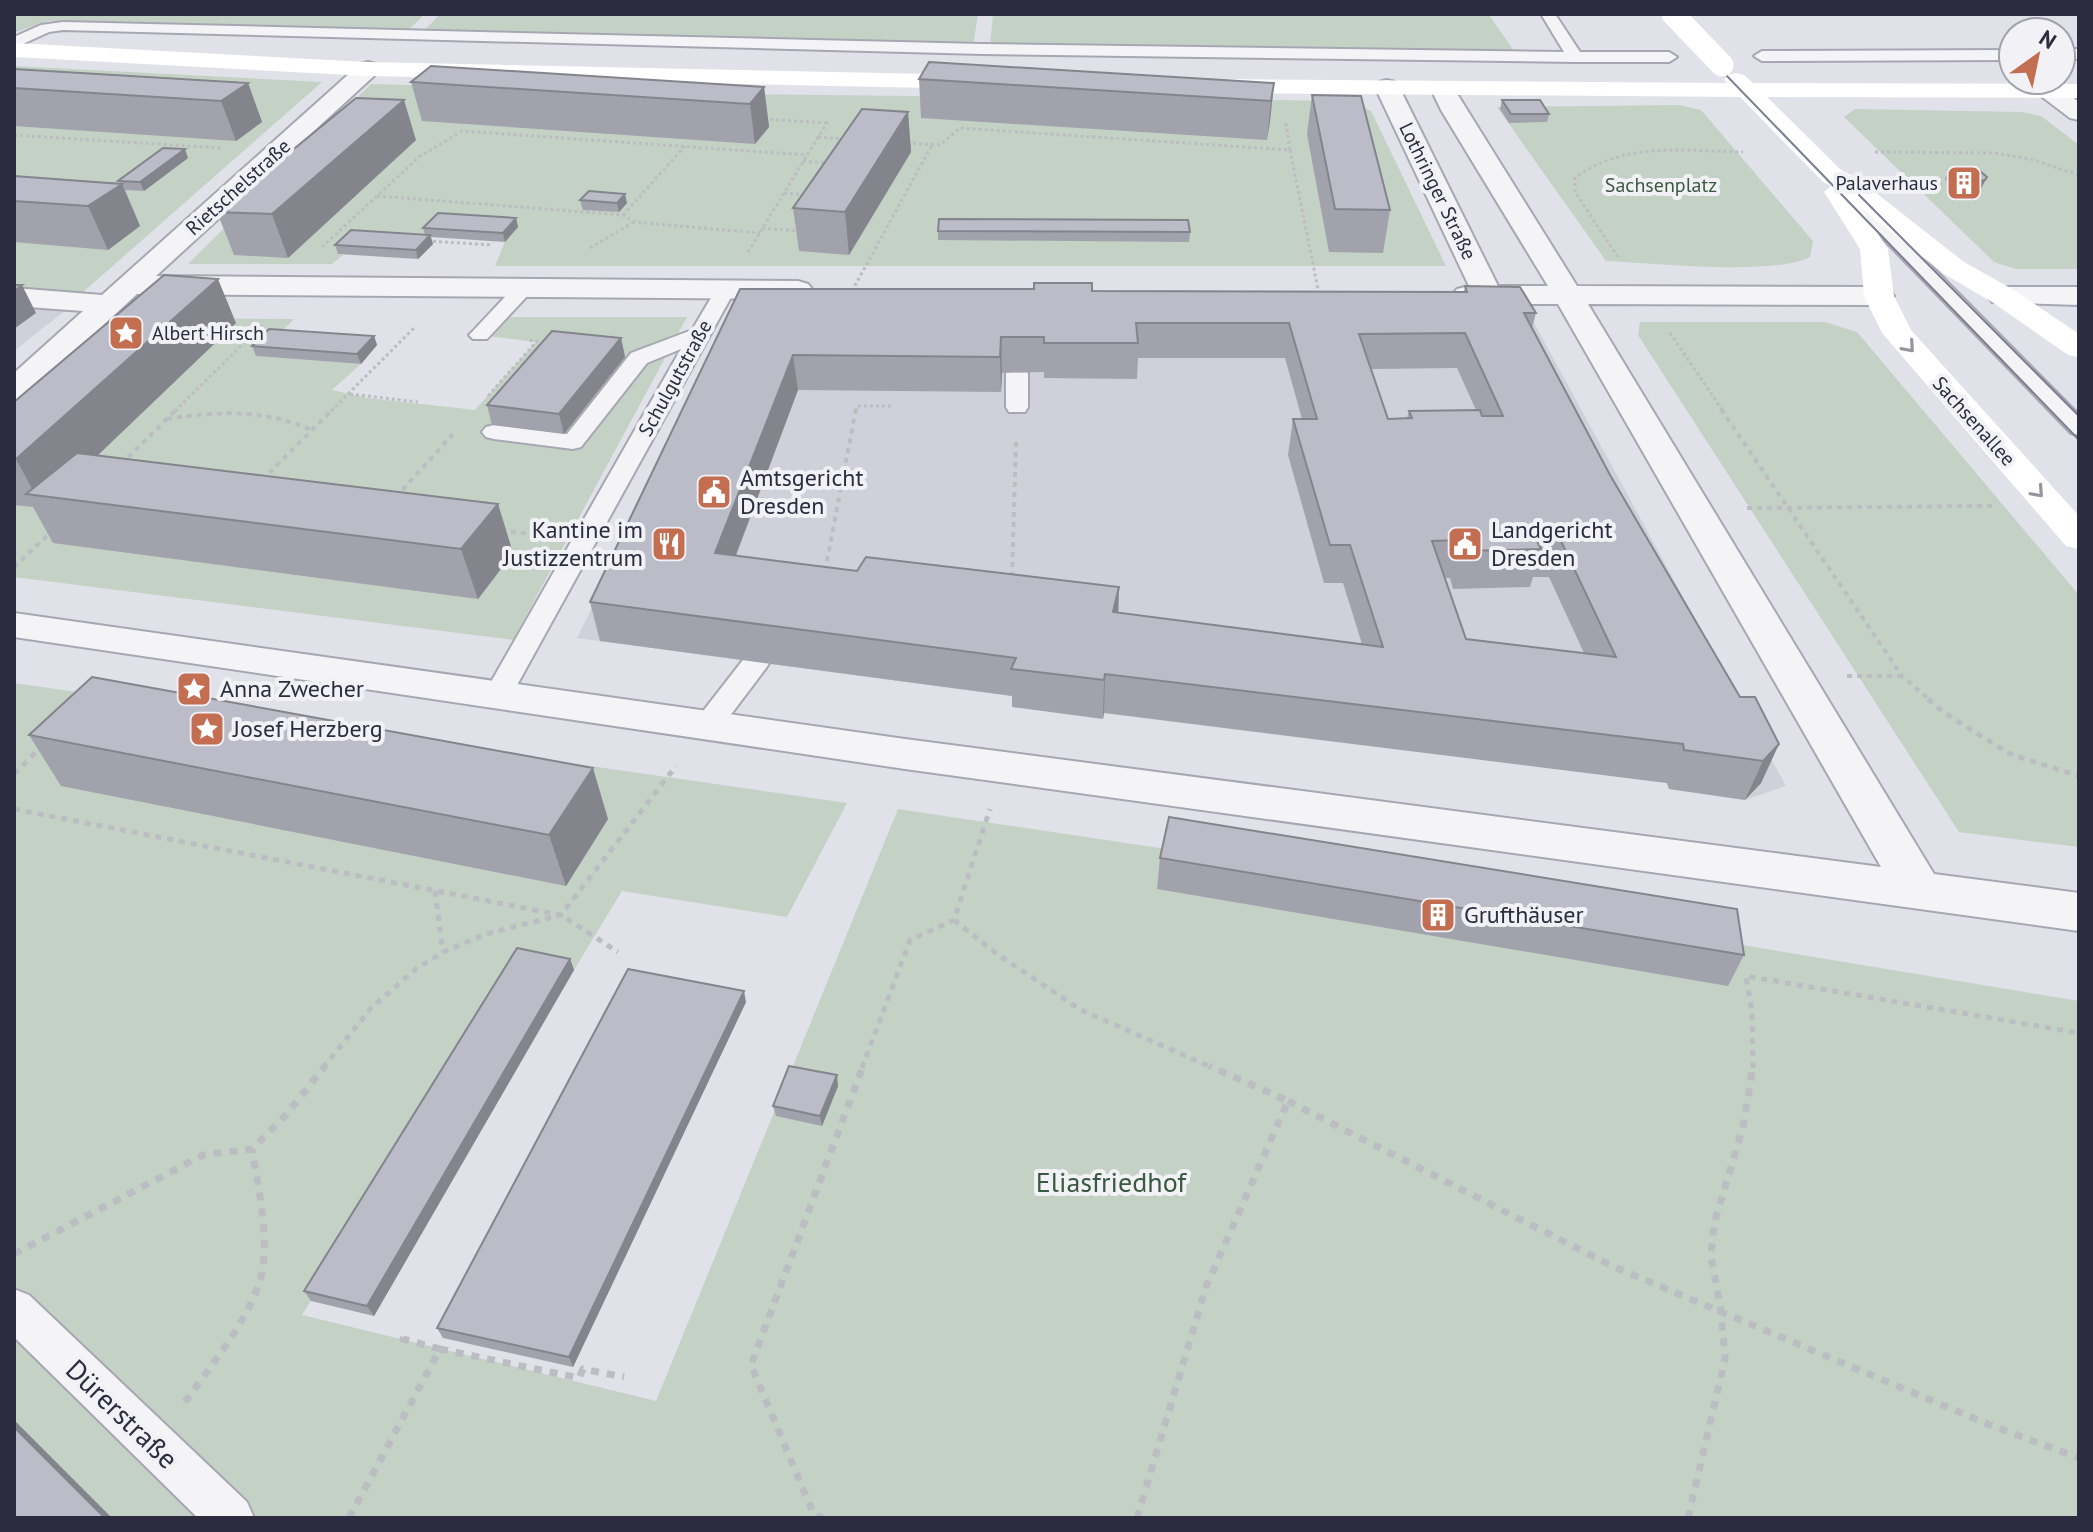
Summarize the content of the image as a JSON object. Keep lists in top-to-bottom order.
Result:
{
  "streets": {
    "main road": ["Sachsenallee"],
    "street": ["Rietschelstraße", "Lothringer Straße"],
    "lane": ["Schulgutstraße", "Dürerstraße"]
  },
  "parks": ["Sachsenplatz", "Eliasfriedhof"],
  "places": {
    "building": ["Palaverhaus", "Grufthäuser"],
    "place": ["Albert Hirsch", "Anna Zwecher", "Josef Herzberg"],
    "public building": ["Amtsgericht Dresden", "Landgericht Dresden"],
    "restaurant": ["Kantine im Justizzentrum"]
  },
  "north": "top right"
}
